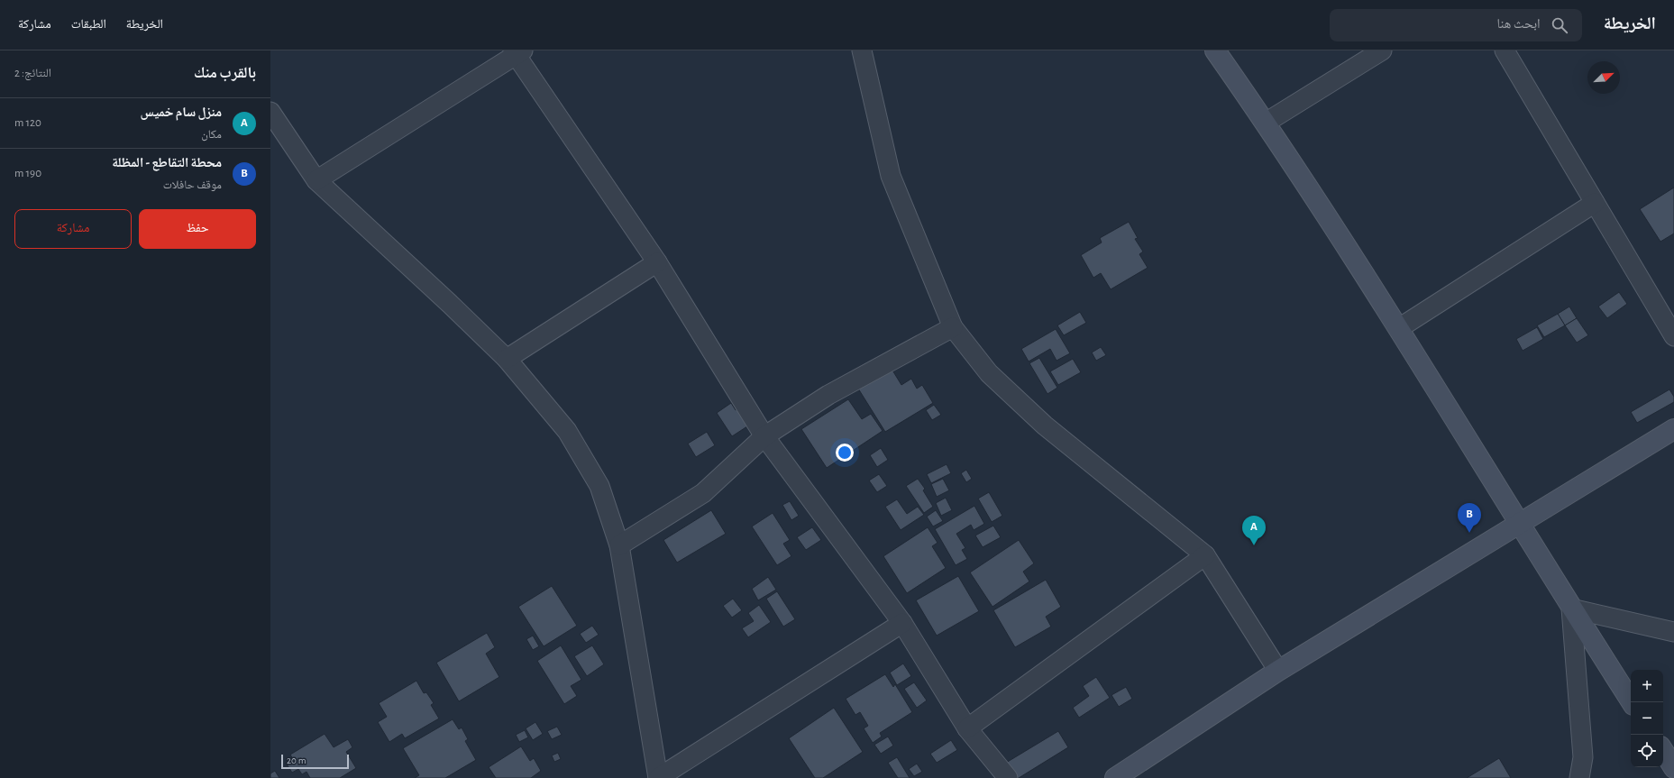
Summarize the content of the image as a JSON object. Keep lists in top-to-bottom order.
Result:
{
  "scale_bar": "20 m",
  "north": "top right",
  "page": {
    "header": "الخريطة",
    "search": "ابحث هنا",
    "nav": ["الخريطة", "الطبقات", "مشاركة"],
    "heading": ["بالقرب منك", "النتائج: 2"],
    "list": [
      {
        "mark": "A",
        "name": "منزل سام خميس",
        "note": "مكان",
        "value": "120 m"
      },
      {
        "mark": "B",
        "name": "محطة التقاطع - المظلة",
        "note": "موقف حافلات",
        "value": "190 m"
      }
    ],
    "buttons": ["حفظ", "مشاركة"],
    "pins": ["B", "A"],
    "map_buttons": ["+", "−"],
    "scale": "20 m"
  }
}
